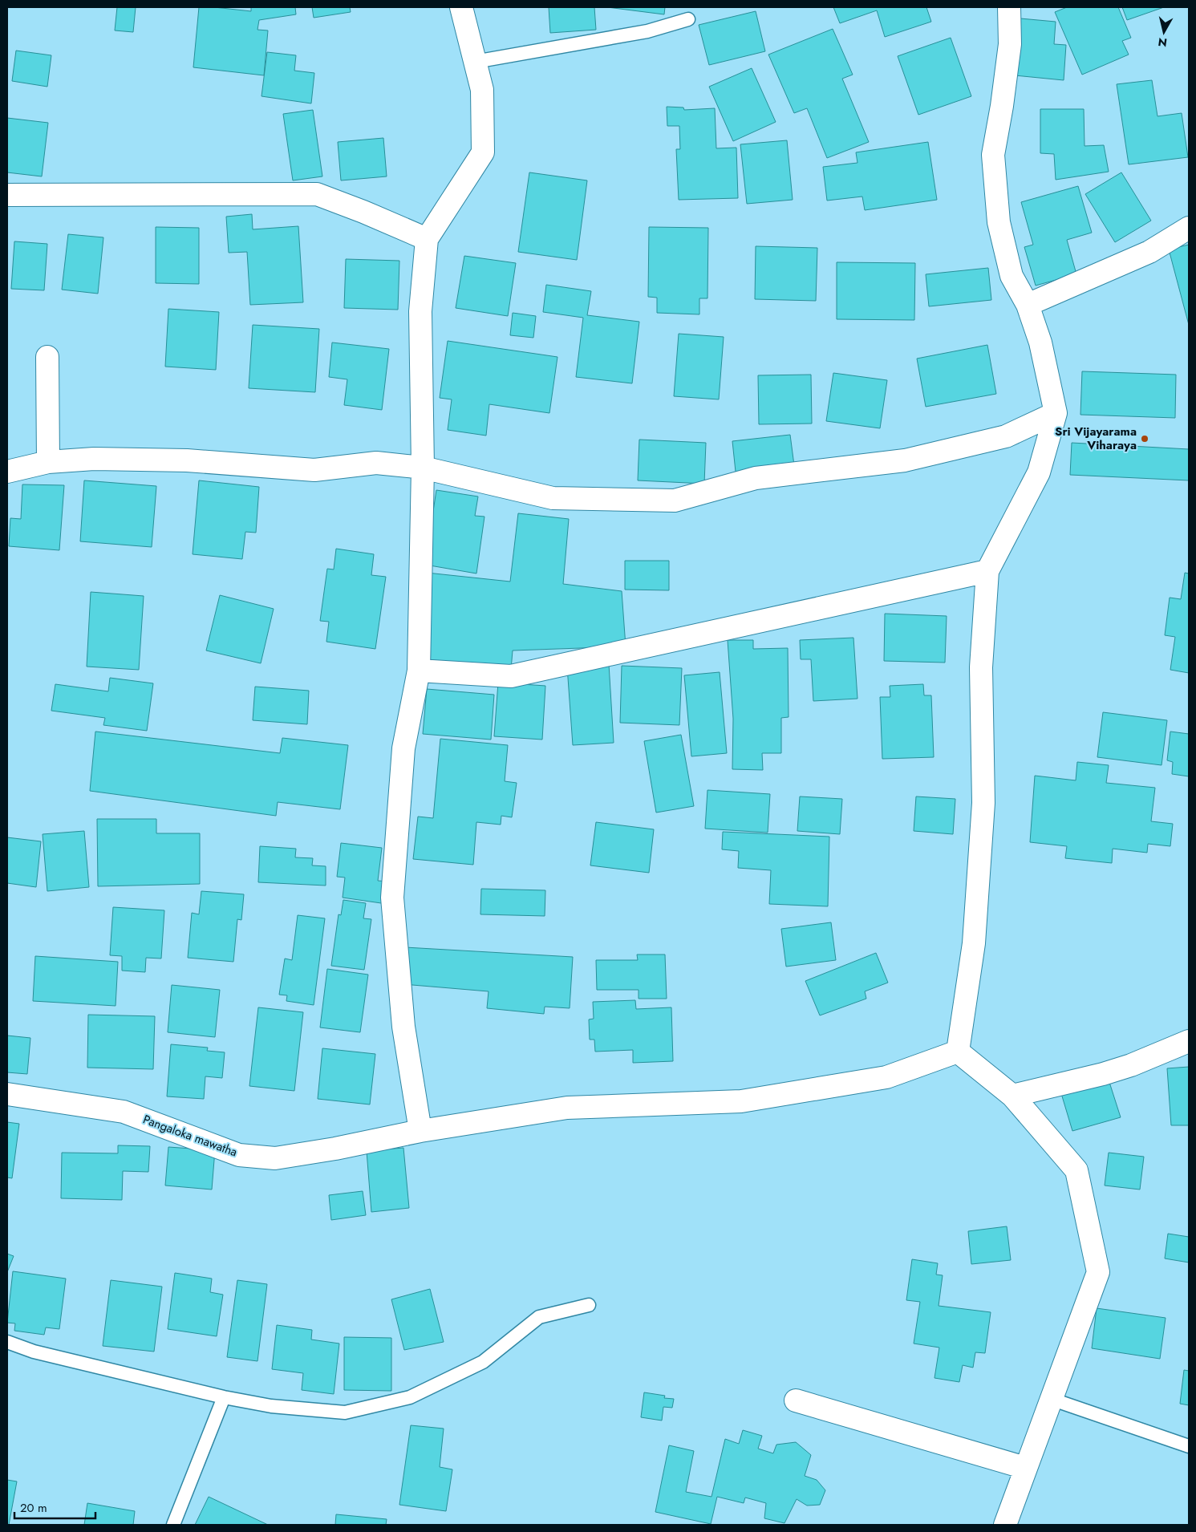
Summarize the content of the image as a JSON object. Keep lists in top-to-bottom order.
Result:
{
  "streets": {
    "street": ["Pangaloka mawatha"]
  },
  "places": ["Sri Vijayarama Viharaya"],
  "scale_bar": "20 m",
  "north": "bottom"
}
